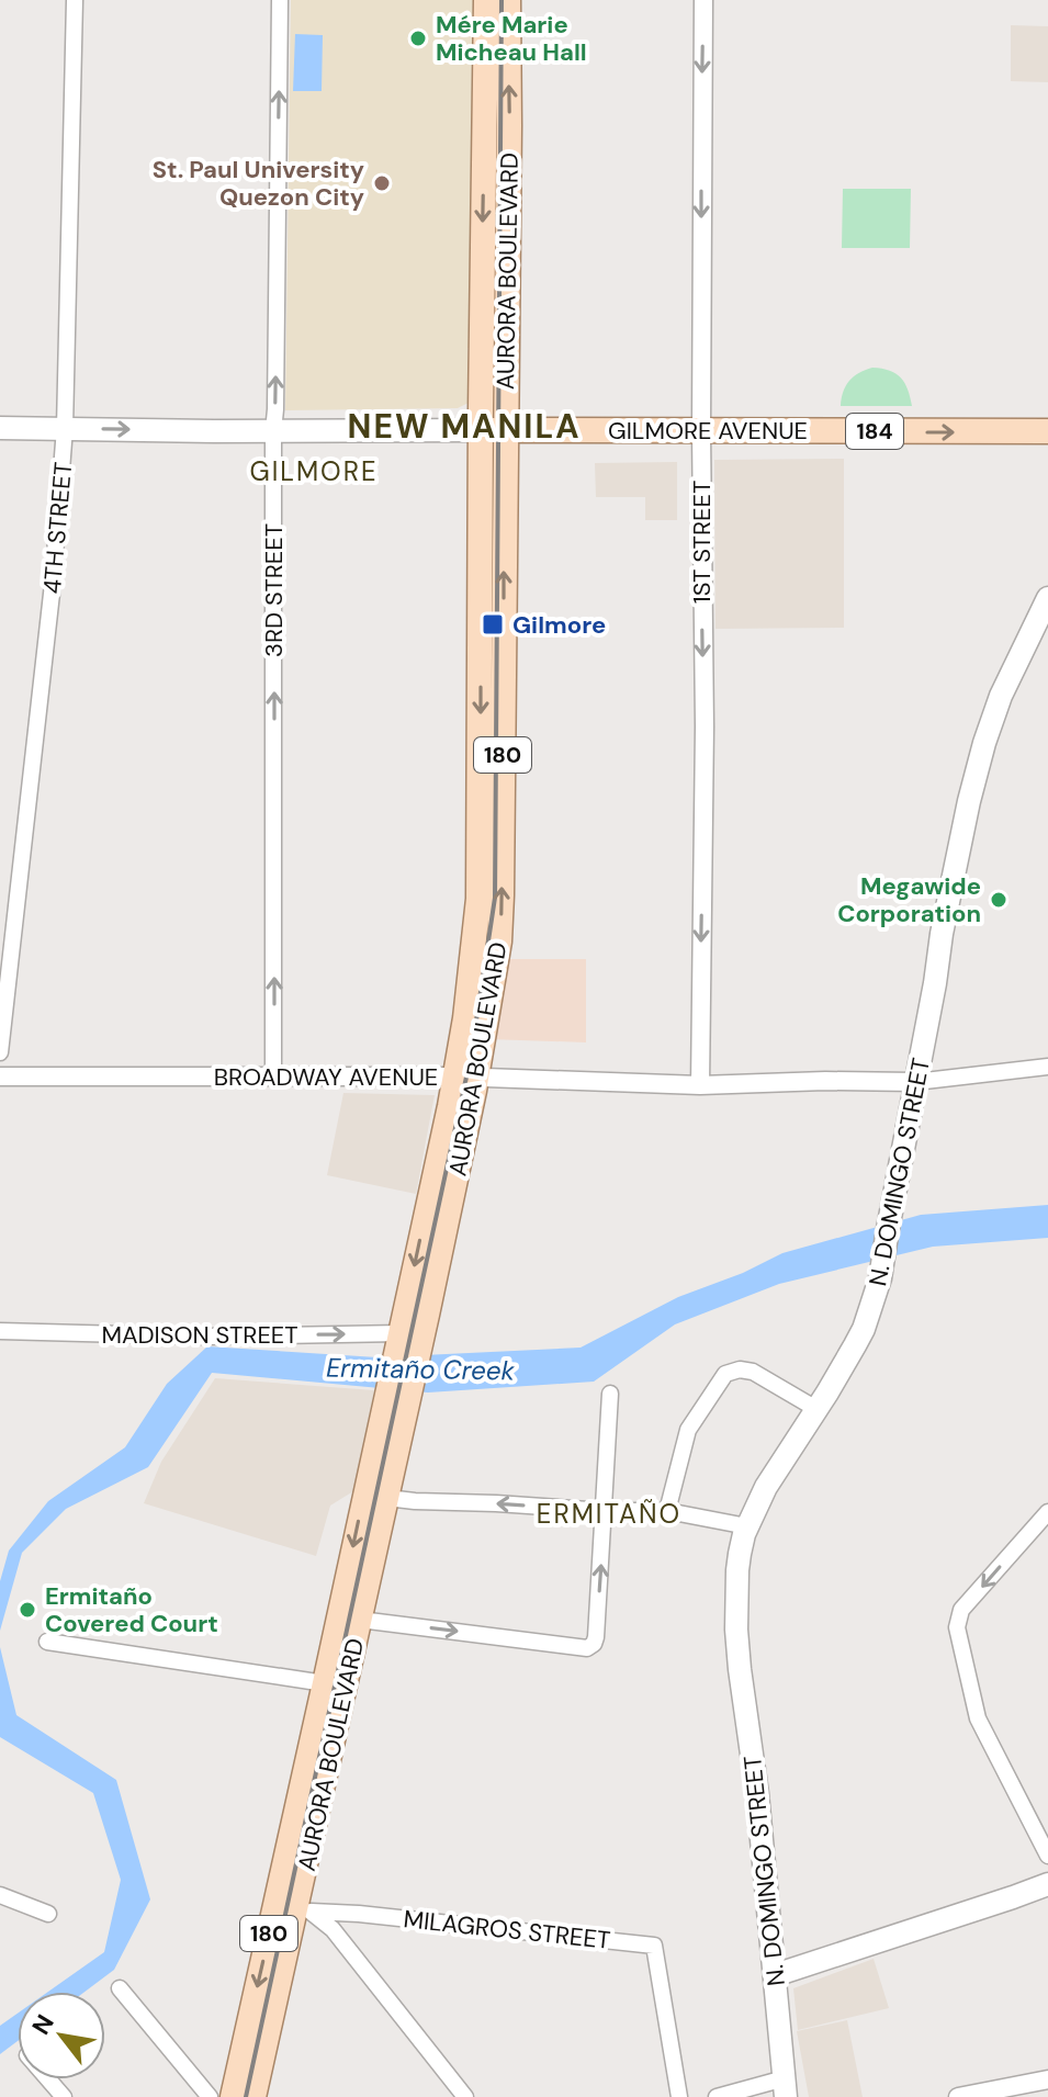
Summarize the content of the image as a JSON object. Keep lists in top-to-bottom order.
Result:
{
  "streets": {
    "main road": [
      "AURORA BOULEVARD",
      "GILMORE AVENUE",
      "184",
      "180",
      "N. DOMINGO STREET"
    ],
    "street": [
      "4TH STREET",
      "1ST STREET",
      "3RD STREET",
      "BROADWAY AVENUE",
      "MADISON STREET",
      "MILAGROS STREET"
    ]
  },
  "crossings": [
    ["AURORA BOULEVARD", "GILMORE AVENUE"],
    ["AURORA BOULEVARD", "BROADWAY AVENUE"],
    ["AURORA BOULEVARD", "MADISON STREET"],
    ["AURORA BOULEVARD", "MILAGROS STREET"],
    ["GILMORE AVENUE", "4TH STREET"],
    ["GILMORE AVENUE", "1ST STREET"],
    ["GILMORE AVENUE", "3RD STREET"],
    ["1ST STREET", "BROADWAY AVENUE"],
    ["3RD STREET", "BROADWAY AVENUE"],
    ["BROADWAY AVENUE", "N. DOMINGO STREET"]
  ],
  "one_way": [
    "GILMORE AVENUE",
    "1ST STREET",
    "3RD STREET",
    "MADISON STREET"
  ],
  "districts": ["NEW MANILA", "GILMORE", "ERMITAÑO"],
  "water": ["Ermitaño Creek"],
  "places": {
    "other": [
      "Mére Marie Micheau Hall",
      "St. Paul University Quezon City",
      "Megawide Corporation",
      "Ermitaño Covered Court"
    ],
    "transit": ["Gilmore"]
  },
  "north": "top left"
}
